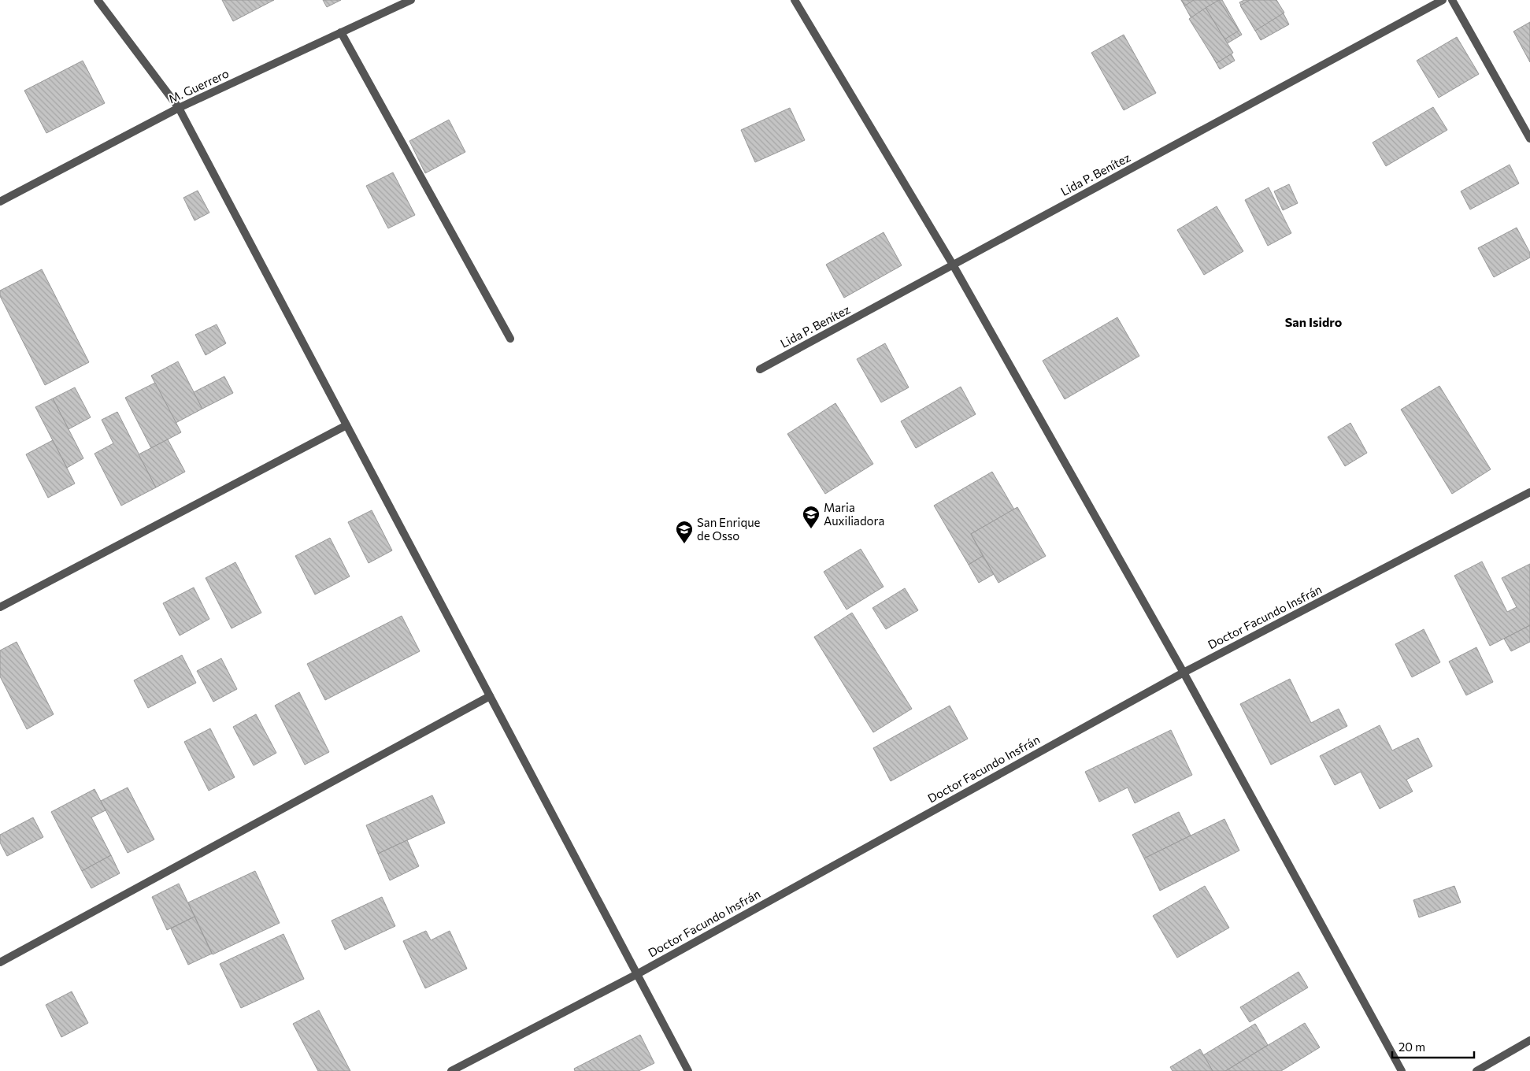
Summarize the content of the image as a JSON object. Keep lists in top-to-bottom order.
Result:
{
  "streets": {
    "street": ["M. Guerrero", "Lida P. Benítez", "Doctor Facundo Insfrán"]
  },
  "districts": ["San Isidro"],
  "places": {
    "school or university": ["Maria Auxiliadora", "San Enrique de Osso"]
  },
  "scale_bar": "20 m"
}
